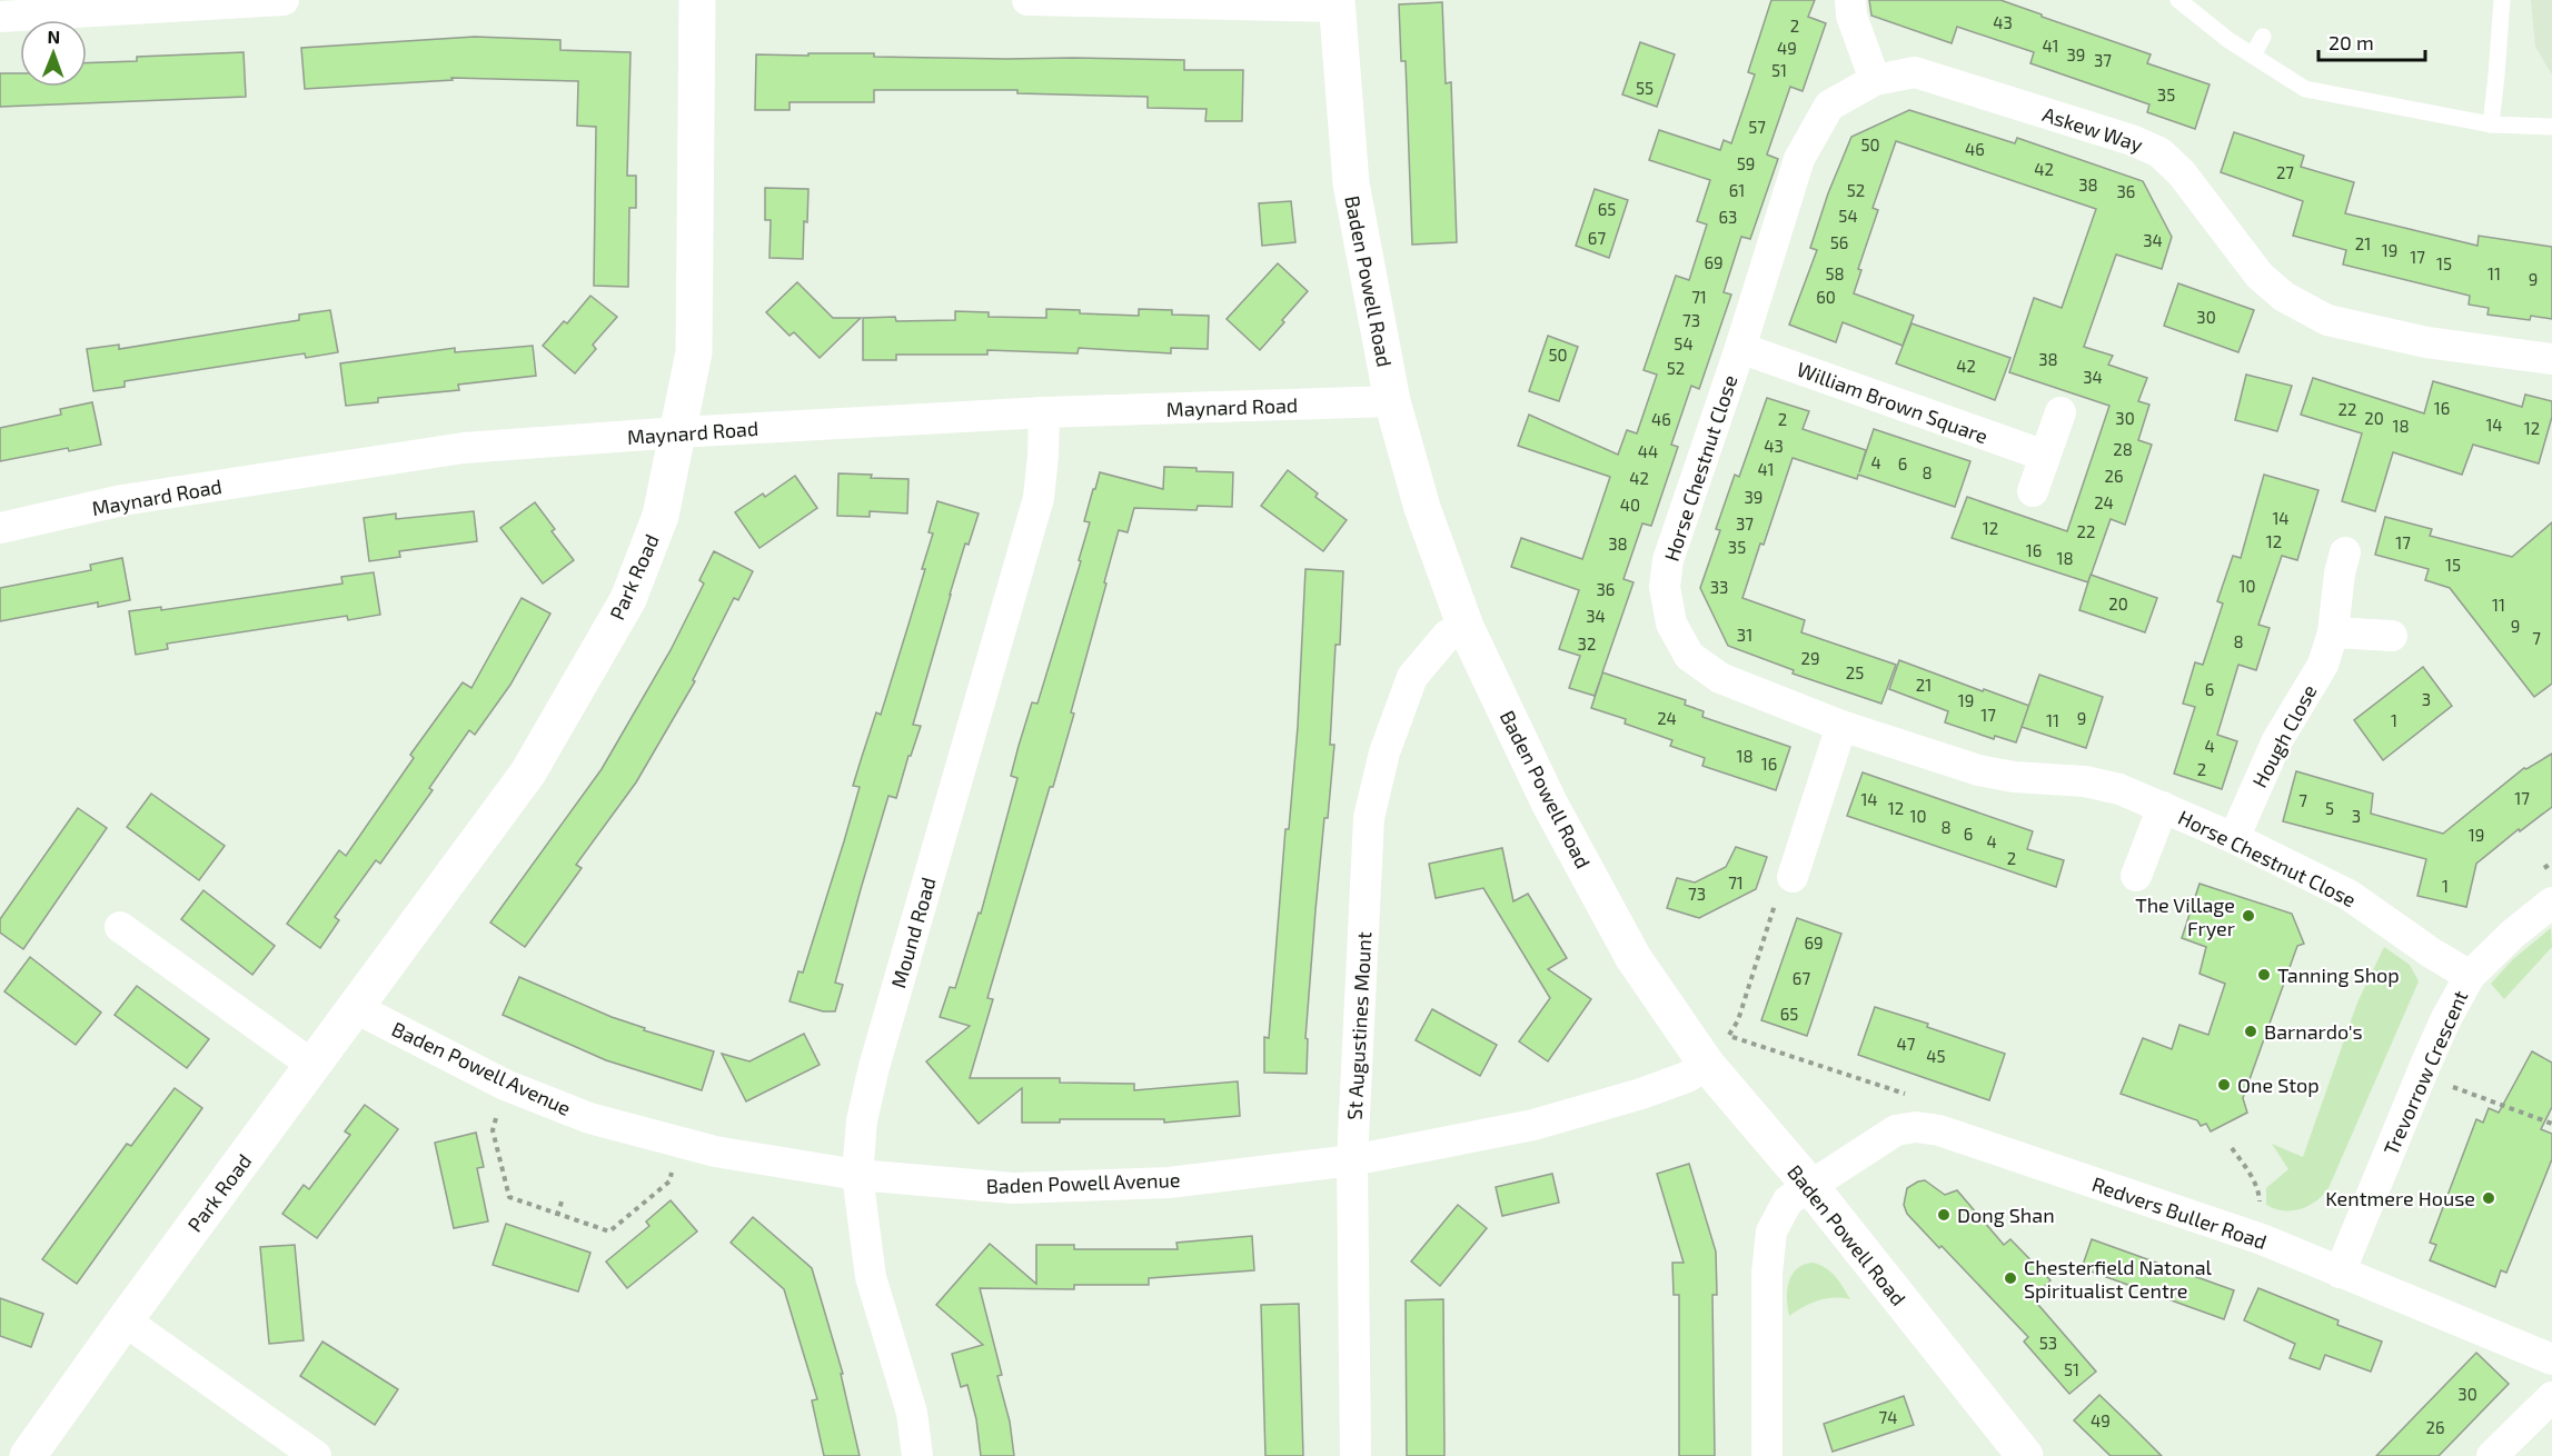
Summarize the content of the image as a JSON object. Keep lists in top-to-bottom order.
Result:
{
  "streets": {
    "street": [
      "Askew Way",
      "Baden Powell Road",
      "William Brown Square",
      "Maynard Road",
      "Horse Chestnut Close",
      "Park Road",
      "Hough Close",
      "Mound Road",
      "St Augustines Mount",
      "Baden Powell Avenue",
      "Trevorrow Crescent",
      "Redvers Buller Road"
    ]
  },
  "crossings": [
    ["Askew Way", "William Brown Square"],
    ["Askew Way", "Horse Chestnut Close"],
    ["Baden Powell Road", "Maynard Road"],
    ["Baden Powell Road", "St Augustines Mount"],
    ["Baden Powell Road", "Baden Powell Avenue"],
    ["Baden Powell Road", "Redvers Buller Road"],
    ["William Brown Square", "Horse Chestnut Close"],
    ["Maynard Road", "Park Road"],
    ["Maynard Road", "Mound Road"],
    ["Horse Chestnut Close", "Hough Close"],
    ["Horse Chestnut Close", "Trevorrow Crescent"],
    ["Park Road", "Baden Powell Avenue"],
    ["Mound Road", "Baden Powell Avenue"],
    ["St Augustines Mount", "Baden Powell Avenue"],
    ["Trevorrow Crescent", "Redvers Buller Road"]
  ],
  "places": [
    "The Village Fryer",
    "Tanning Shop",
    "Barnardo's",
    "One Stop",
    "Kentmere House",
    "Dong Shan",
    "Chesterfield Natonal Spiritualist Centre"
  ],
  "house_numbers": [
    "43",
    "2",
    "41",
    "49",
    "39",
    "37",
    "51",
    "55",
    "35",
    "57",
    "50",
    "46",
    "59",
    "42",
    "27",
    "38",
    "61",
    "52",
    "36",
    "65",
    "54",
    "63",
    "67",
    "34",
    "56",
    "21",
    "19",
    "17",
    "69",
    "15",
    "58",
    "11",
    "9",
    "71",
    "60",
    "30",
    "73",
    "54",
    "50",
    "38",
    "42",
    "52",
    "34",
    "16",
    "22",
    "30",
    "20",
    "46",
    "2",
    "14",
    "18",
    "12",
    "43",
    "28",
    "44",
    "4",
    "6",
    "41",
    "8",
    "26",
    "42",
    "39",
    "24",
    "40",
    "14",
    "37",
    "12",
    "22",
    "12",
    "17",
    "38",
    "35",
    "16",
    "18",
    "15",
    "10",
    "33",
    "36",
    "20",
    "11",
    "34",
    "9",
    "31",
    "7",
    "8",
    "32",
    "29",
    "25",
    "21",
    "6",
    "3",
    "19",
    "17",
    "24",
    "9",
    "11",
    "1",
    "4",
    "18",
    "16",
    "2",
    "17",
    "14",
    "7",
    "12",
    "5",
    "10",
    "3",
    "8",
    "6",
    "19",
    "4",
    "2",
    "71",
    "1",
    "73",
    "69",
    "67",
    "65",
    "47",
    "45",
    "53",
    "51",
    "30",
    "74",
    "49",
    "26"
  ],
  "scale_bar": "20 m",
  "north": "top"
}
